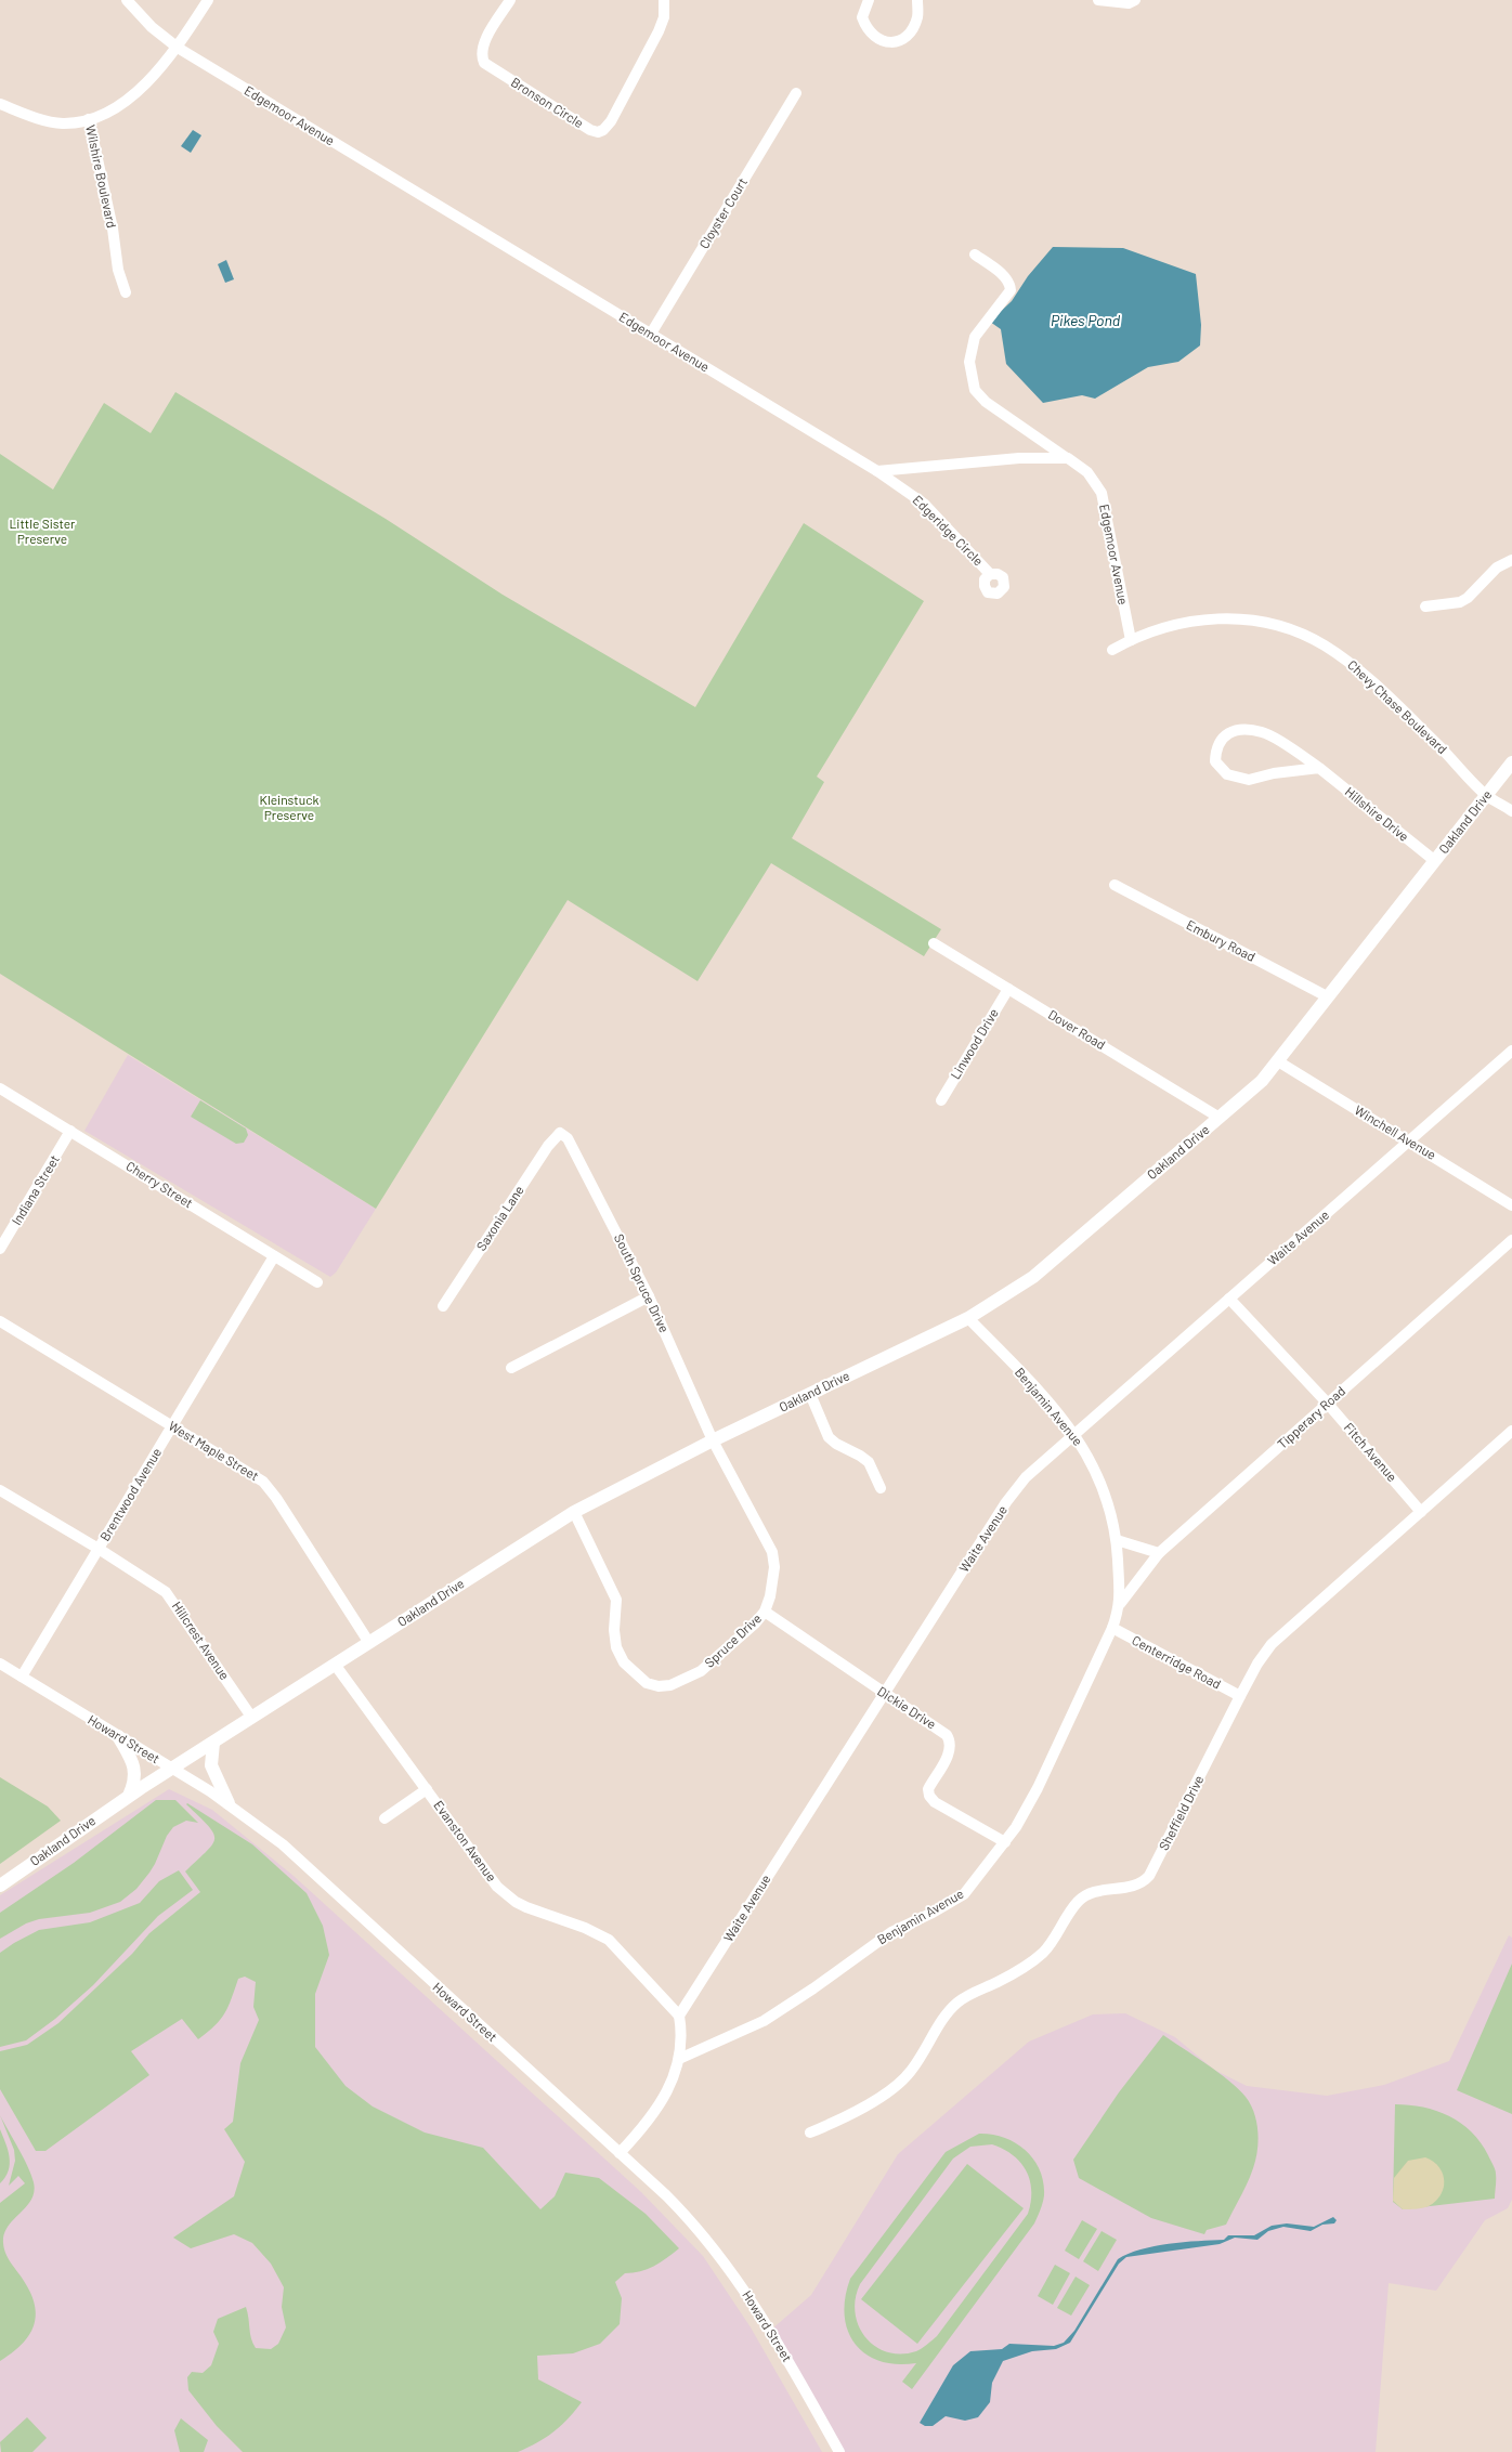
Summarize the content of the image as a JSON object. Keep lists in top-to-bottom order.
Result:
{
  "streets": {
    "main road": ["Oakland Drive"],
    "street": [
      "Bronson Circle",
      "Edgemoor Avenue",
      "Wilshire Boulevard",
      "Cloyster Court",
      "Edgeridge Circle",
      "Chevy Chase Boulevard",
      "Hillshire Drive",
      "Embury Road",
      "Dover Road",
      "Linwood Drive",
      "Winchell Avenue",
      "Cherry Street",
      "Indiana Street",
      "Saxonia Lane",
      "Waite Avenue",
      "South Spruce Drive",
      "Benjamin Avenue",
      "Tipperary Road",
      "West Maple Street",
      "Fitch Avenue",
      "Brentwood Avenue",
      "Hillcrest Avenue",
      "Spruce Drive",
      "Centerridge Road",
      "Dickie Drive",
      "Howard Street",
      "Sheffield Drive",
      "Evanston Avenue"
    ]
  },
  "crossings": [
    ["Edgemoor Avenue", "Cloyster Court"],
    ["Edgemoor Avenue", "Edgeridge Circle"],
    ["Edgemoor Avenue", "Chevy Chase Boulevard"],
    ["Chevy Chase Boulevard", "Oakland Drive"],
    ["Hillshire Drive", "Oakland Drive"],
    ["Oakland Drive", "Embury Road"],
    ["Oakland Drive", "Dover Road"],
    ["Oakland Drive", "Winchell Avenue"],
    ["Oakland Drive", "South Spruce Drive"],
    ["Oakland Drive", "Benjamin Avenue"],
    ["Oakland Drive", "West Maple Street"],
    ["Oakland Drive", "Hillcrest Avenue"],
    ["Oakland Drive", "Spruce Drive"],
    ["Oakland Drive", "Howard Street"],
    ["Oakland Drive", "Evanston Avenue"],
    ["Dover Road", "Linwood Drive"],
    ["Winchell Avenue", "Waite Avenue"],
    ["Cherry Street", "Indiana Street"],
    ["Cherry Street", "Brentwood Avenue"],
    ["Saxonia Lane", "South Spruce Drive"],
    ["Waite Avenue", "Benjamin Avenue"],
    ["Waite Avenue", "Fitch Avenue"],
    ["Waite Avenue", "Dickie Drive"],
    ["Waite Avenue", "Evanston Avenue"],
    ["South Spruce Drive", "Spruce Drive"],
    ["Benjamin Avenue", "Tipperary Road"],
    ["Benjamin Avenue", "Centerridge Road"],
    ["Benjamin Avenue", "Dickie Drive"],
    ["Tipperary Road", "Fitch Avenue"],
    ["West Maple Street", "Brentwood Avenue"],
    ["Fitch Avenue", "Sheffield Drive"],
    ["Brentwood Avenue", "Hillcrest Avenue"],
    ["Brentwood Avenue", "Howard Street"],
    ["Spruce Drive", "Dickie Drive"],
    ["Centerridge Road", "Sheffield Drive"]
  ],
  "water": ["Pikes Pond"],
  "parks": ["Little Sister Preserve", "Kleinstuck Preserve"]
}
